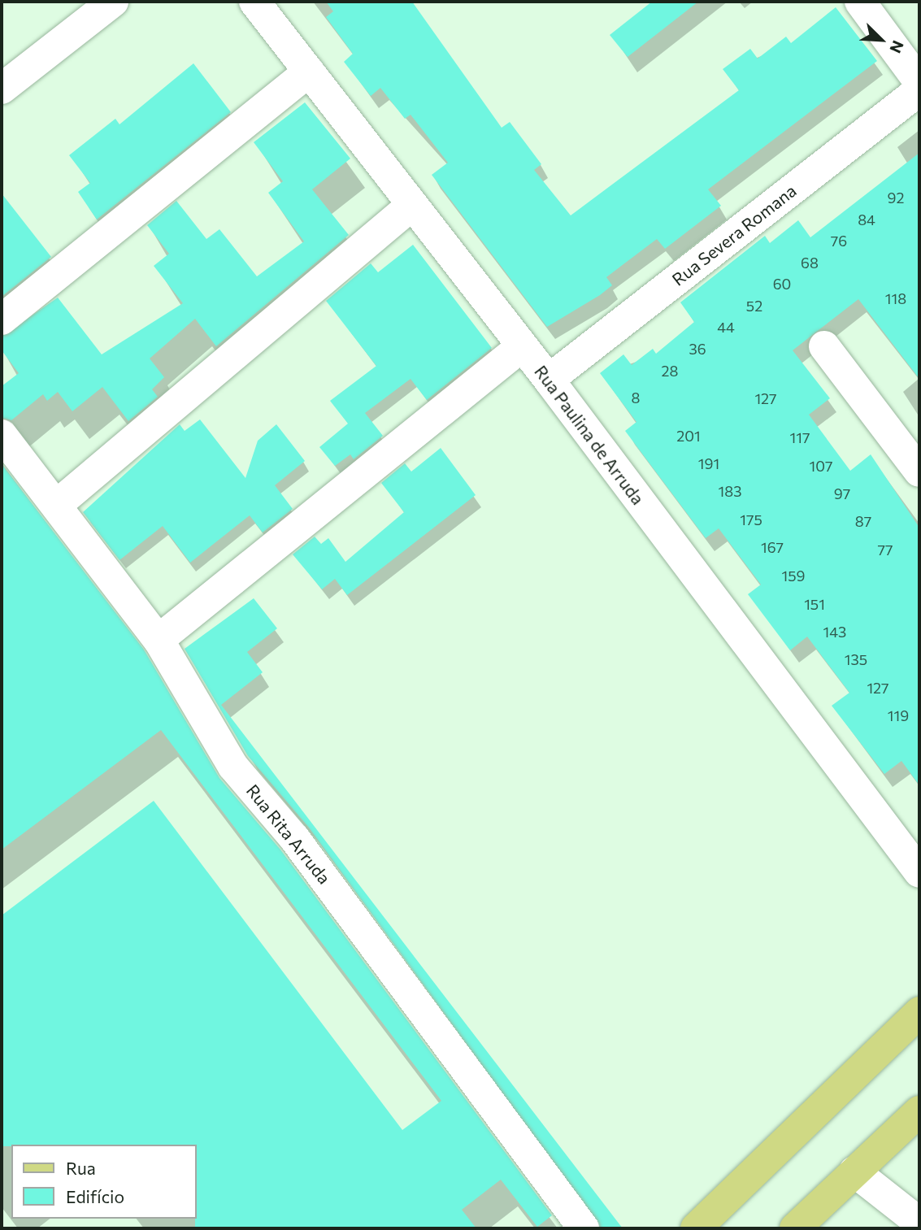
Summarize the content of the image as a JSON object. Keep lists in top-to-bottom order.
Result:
{
  "streets": {
    "street": ["Rua Severa Romana", "Rua Paulina de Arruda", "Rua Rita Arruda"]
  },
  "crossings": [
    ["Rua Severa Romana", "Rua Paulina de Arruda"]
  ],
  "house_numbers": [
    "92",
    "84",
    "76",
    "68",
    "60",
    "118",
    "52",
    "44",
    "36",
    "28",
    "8",
    "127",
    "201",
    "117",
    "191",
    "107",
    "183",
    "97",
    "175",
    "87",
    "167",
    "77",
    "159",
    "151",
    "143",
    "135",
    "127",
    "119"
  ],
  "legend": ["Rua", "Edifício"],
  "north": "bottom right"
}
